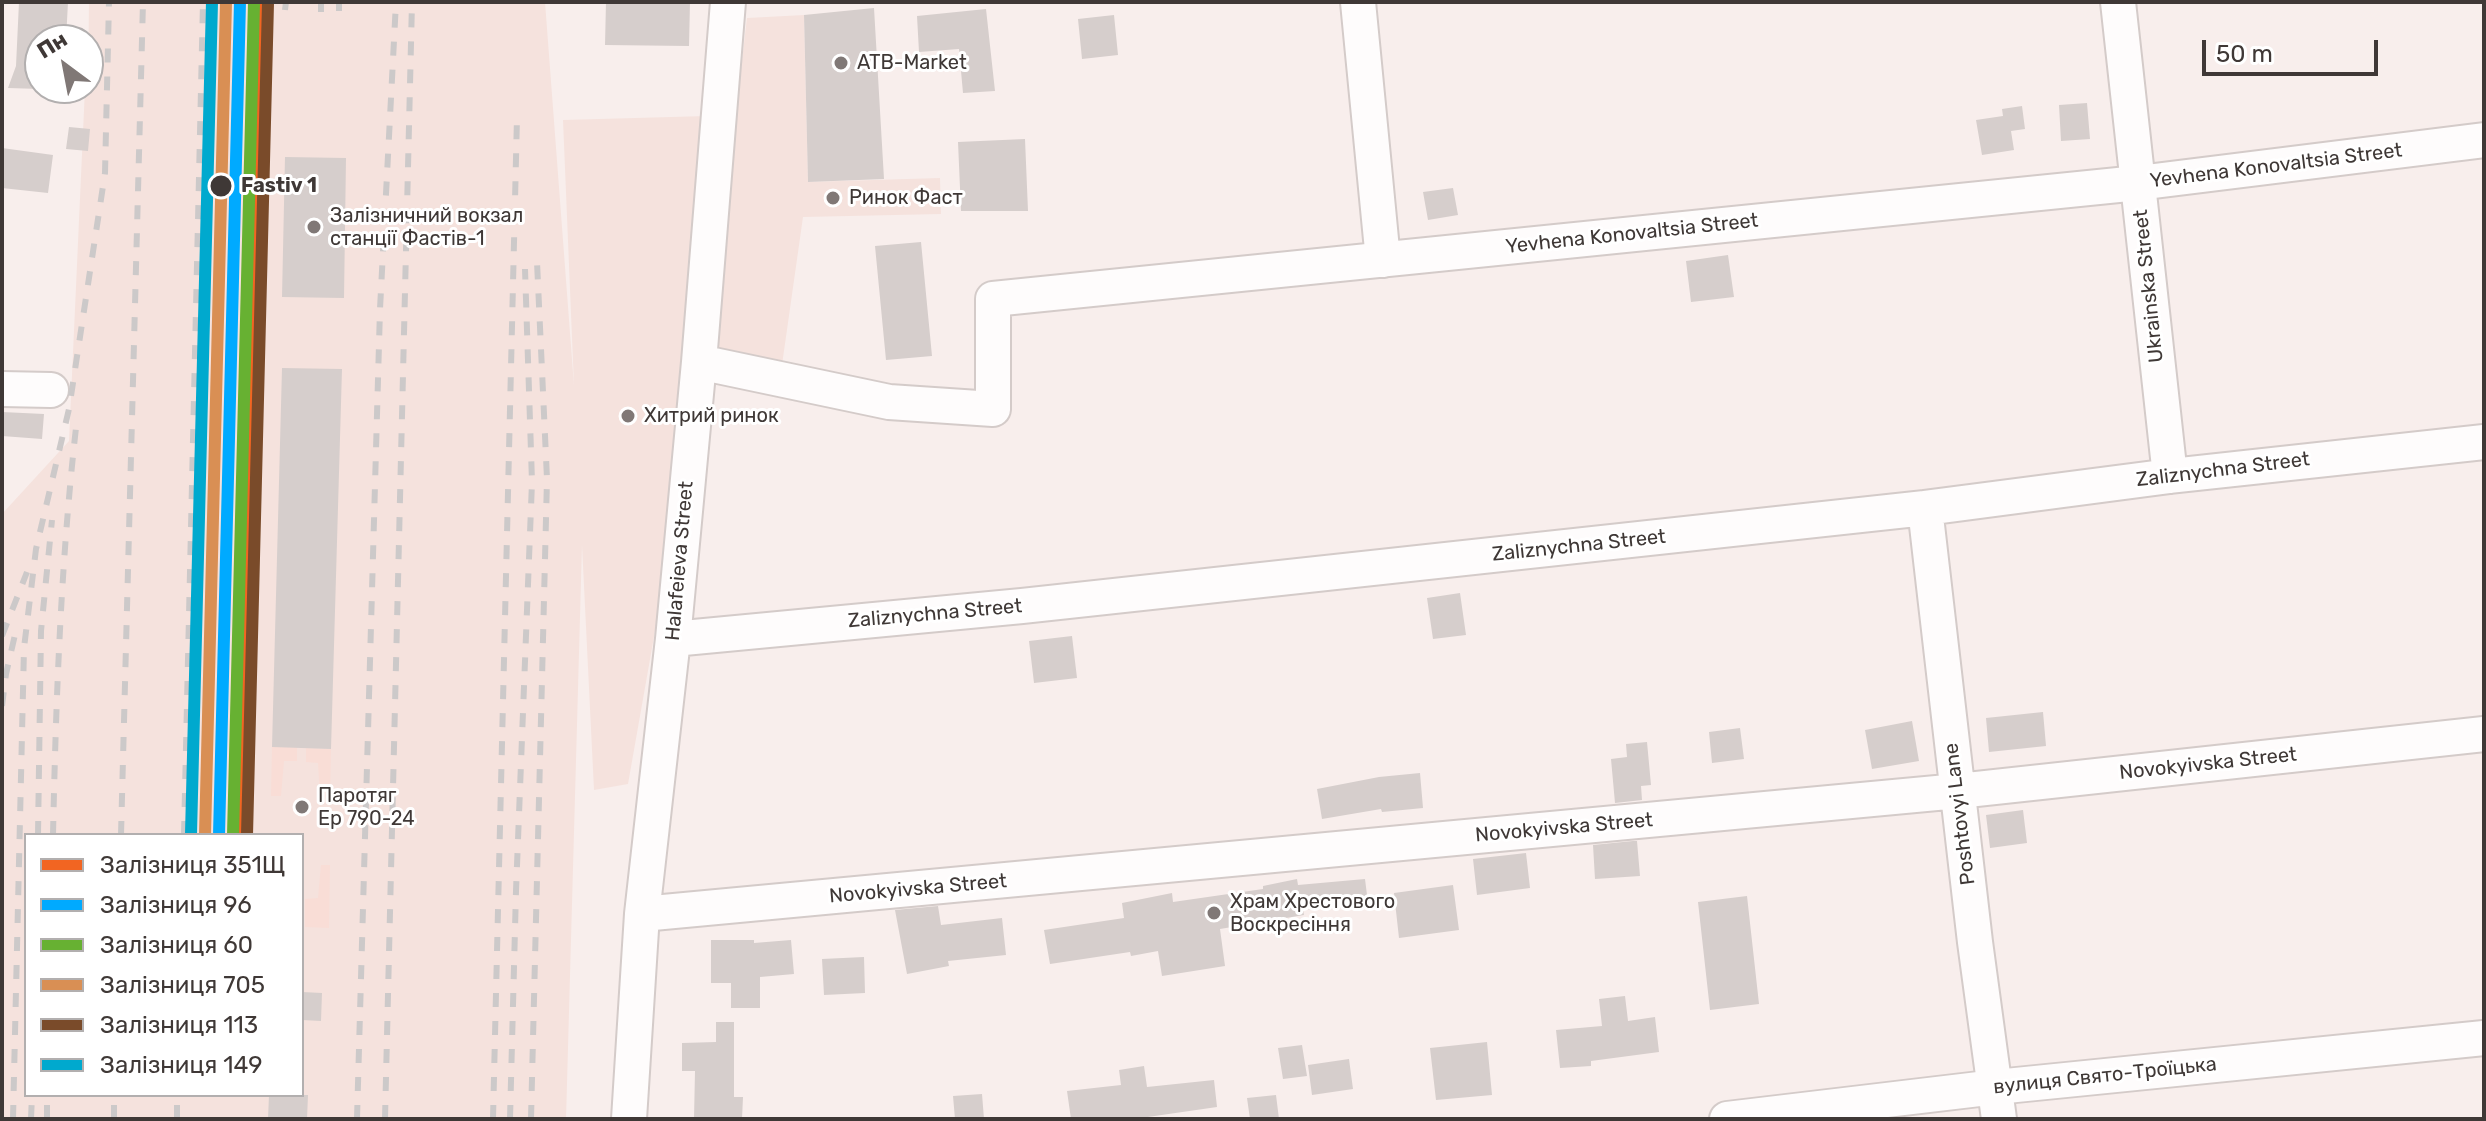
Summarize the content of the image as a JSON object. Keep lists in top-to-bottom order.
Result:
{
  "streets": {
    "street": [
      "Yevhena Konovaltsia Street",
      "Ukrainska Street",
      "Zaliznychna Street",
      "Halafeieva Street",
      "Novokyivska Street",
      "Poshtovyi Lane",
      "вулиця Свято-Троїцька"
    ]
  },
  "crossings": [
    ["Yevhena Konovaltsia Street", "Ukrainska Street"],
    ["Yevhena Konovaltsia Street", "Halafeieva Street"],
    ["Ukrainska Street", "Zaliznychna Street"],
    ["Zaliznychna Street", "Halafeieva Street"],
    ["Zaliznychna Street", "Poshtovyi Lane"],
    ["Halafeieva Street", "Novokyivska Street"],
    ["Novokyivska Street", "Poshtovyi Lane"],
    ["Poshtovyi Lane", "вулиця Свято-Троїцька"]
  ],
  "places": [
    "ATB-Market",
    "Fastiv 1",
    "Ринок Фаст",
    "Залізничний вокзал станції Фастів-1",
    "Хитрий ринок",
    "Паротяг Ер 790-24",
    "Храм Хрестового Воскресіння"
  ],
  "lines": [
    "rail line 351Щ",
    "rail line 96",
    "rail line 60",
    "rail line 705",
    "rail line 149",
    "rail line 113"
  ],
  "legend": [
    "Залізниця 351Щ",
    "Залізниця 96",
    "Залізниця 60",
    "Залізниця 705",
    "Залізниця 113",
    "Залізниця 149"
  ],
  "scale_bar": "50 m",
  "north": "top left"
}
